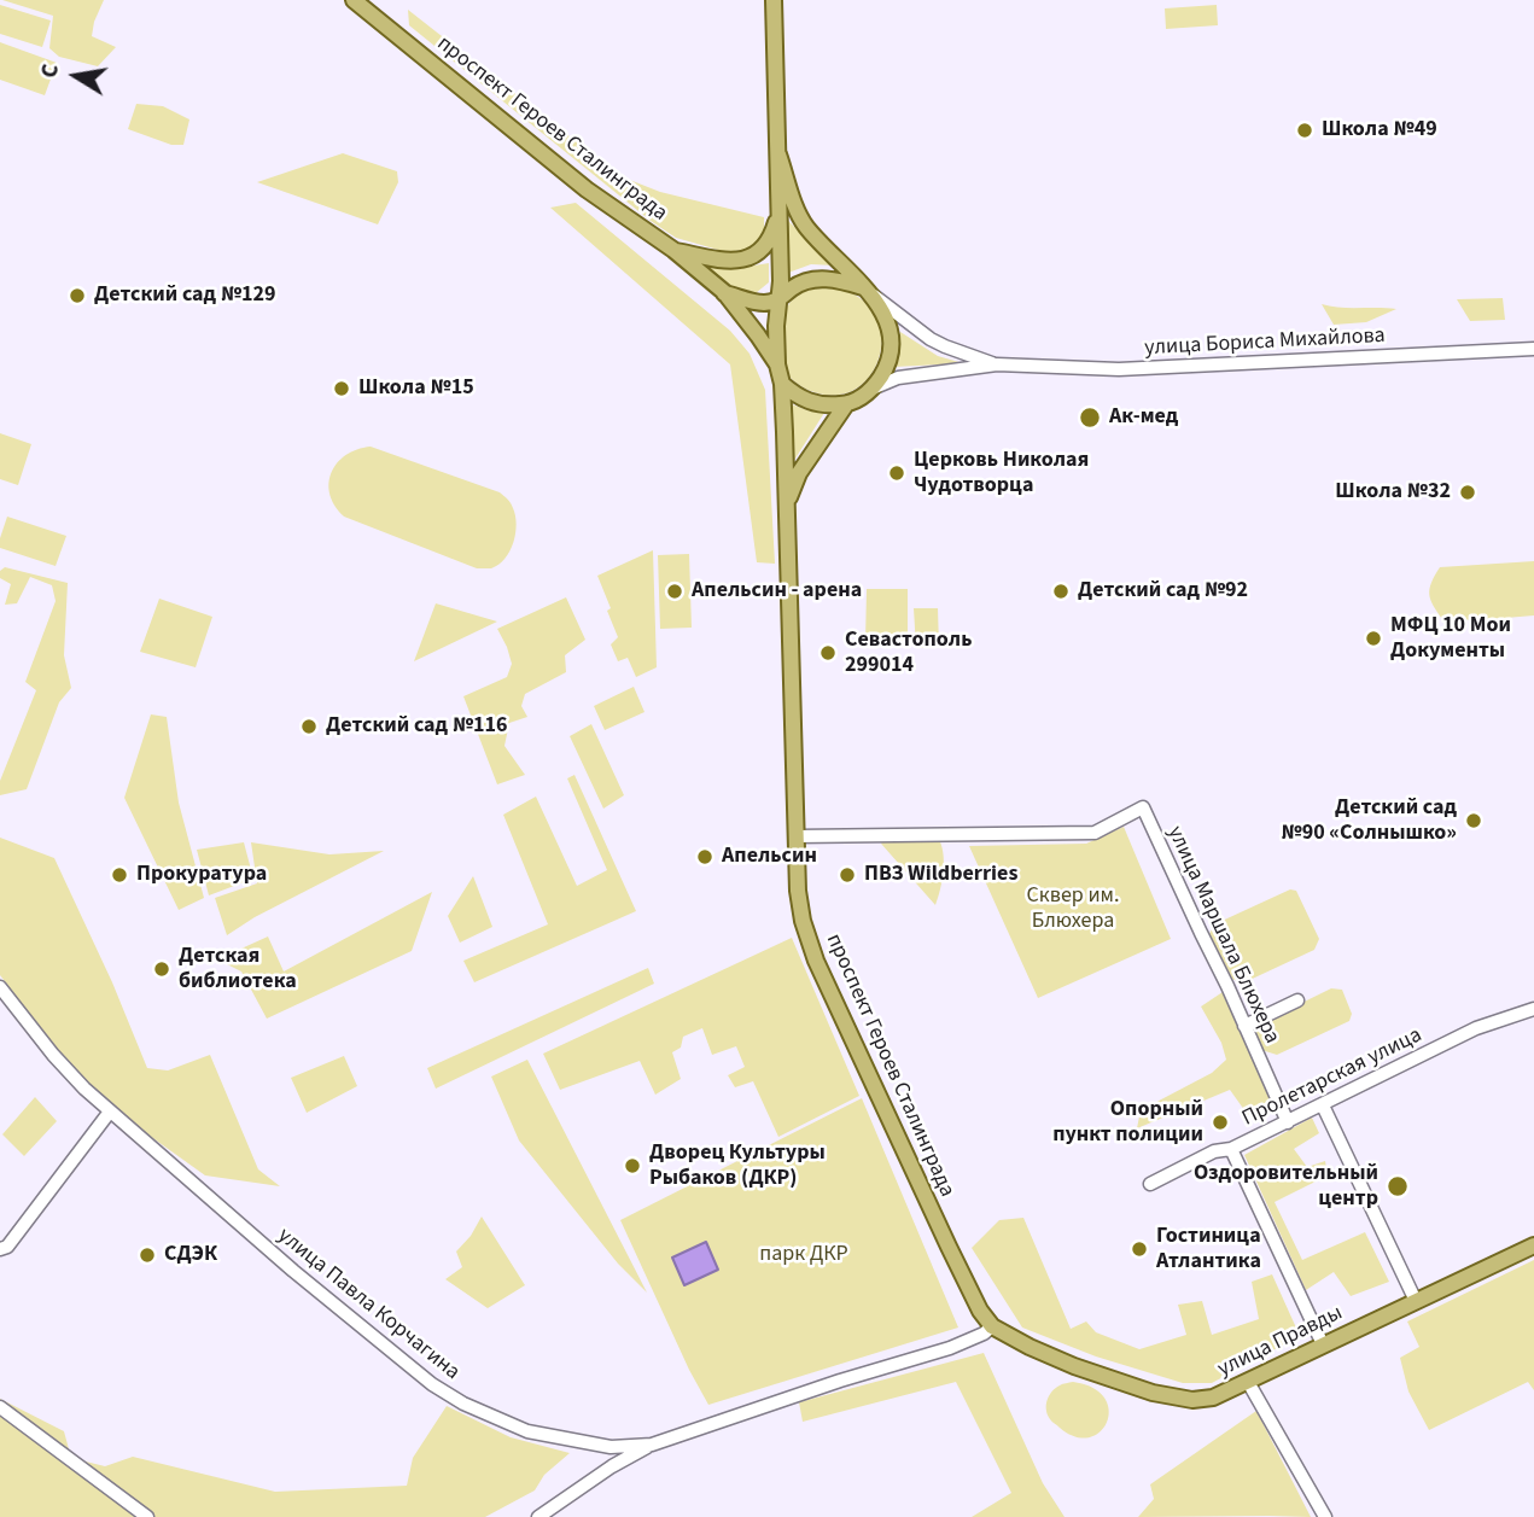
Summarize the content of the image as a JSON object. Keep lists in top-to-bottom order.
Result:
{
  "streets": {
    "main road": ["проспект Героев Сталинграда", "улица Правды"],
    "street": [
      "улица Бориса Михайлова",
      "улица Маршала Блюхера",
      "Пролетарская улица",
      "улица Павла Корчагина"
    ]
  },
  "crossings": [
    ["проспект Героев Сталинграда", "улица Бориса Михайлова"],
    ["проспект Героев Сталинграда", "улица Маршала Блюхера"],
    ["проспект Героев Сталинграда", "улица Павла Корчагина"],
    ["проспект Героев Сталинграда", "улица Правды"],
    ["улица Маршала Блюхера", "Пролетарская улица"],
    ["улица Павла Корчагина", "улица Правды"]
  ],
  "parks": ["Сквер им. Блюхера", "парк ДКР"],
  "places": [
    "Школа №49",
    "Детский сад №129",
    "Школа №15",
    "Ак-мед",
    "Церковь Николая Чудотворца",
    "Школа №32",
    "Апельсин - арена",
    "Детский сад №92",
    "МФЦ 10 Мои Документы",
    "Севастополь 299014",
    "Детский сад №116",
    "Детский сад №90 «Солнышко»",
    "Апельсин",
    "Прокуратура",
    "ПВЗ Wildberries",
    "Детская библиотека",
    "Опорный пункт полиции",
    "Дворец Культуры Рыбаков (ДКР)",
    "Оздоровительный центр",
    "Гостиница Атлантика",
    "СДЭК"
  ],
  "north": "left"
}
